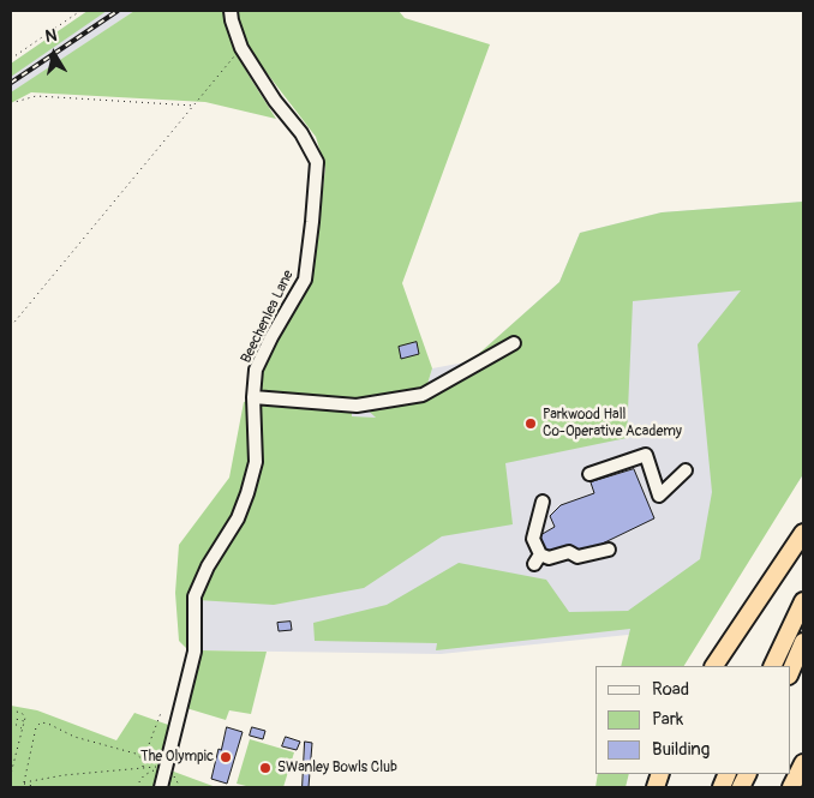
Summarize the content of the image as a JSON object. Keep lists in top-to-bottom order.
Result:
{
  "streets": {
    "street": ["Beechenlea Lane"]
  },
  "places": ["Parkwood Hall Co-Operative Academy", "The Olympic", "SWanley Bowls Club"],
  "legend": ["Road", "Park", "Building"],
  "north": "top"
}
